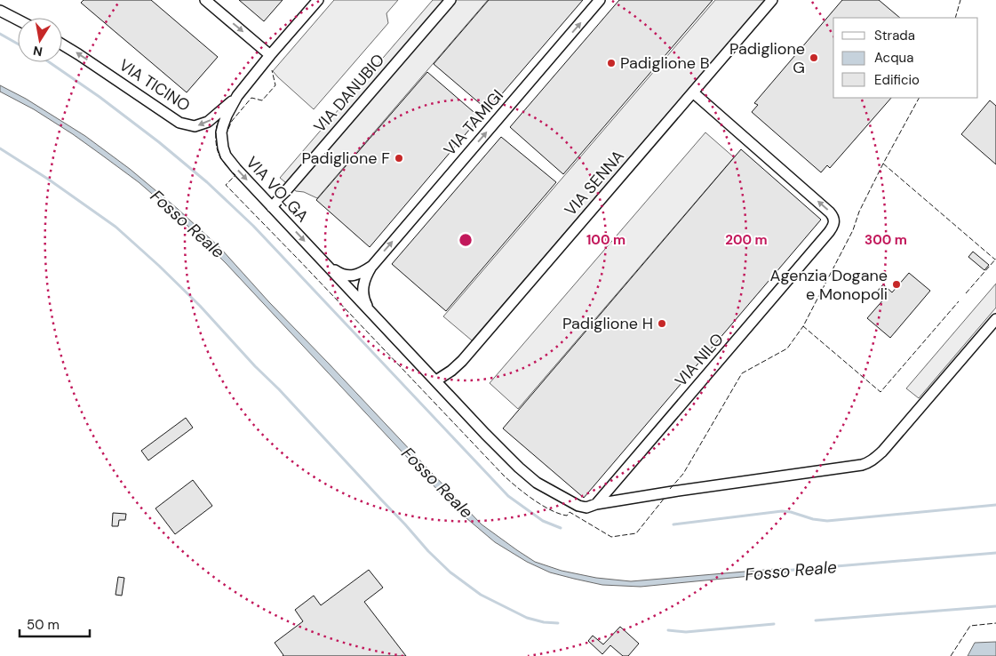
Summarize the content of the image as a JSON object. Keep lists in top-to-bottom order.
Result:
{
  "streets": {
    "street": [
      "VIA TICINO",
      "VIA DANUBIO",
      "VIA TAMIGI",
      "VIA SENNA",
      "VIA VOLGA",
      "VIA NILO"
    ]
  },
  "crossings": [
    ["VIA TICINO", "VIA VOLGA"],
    ["VIA DANUBIO", "VIA VOLGA"],
    ["VIA TAMIGI", "VIA VOLGA"],
    ["VIA SENNA", "VIA VOLGA"],
    ["VIA SENNA", "VIA NILO"]
  ],
  "one_way": ["VIA TICINO", "VIA TAMIGI", "VIA VOLGA"],
  "water": ["Fosso Reale"],
  "places": [
    "Padiglione G",
    "Padiglione B",
    "Padiglione F",
    "Agenzia Dogane e Monopoli",
    "Padiglione H"
  ],
  "legend": ["Strada", "Acqua", "Edificio"],
  "scale_bar": "50 m",
  "north": "bottom",
  "rings": ["100 m", "200 m", "300 m"]
}
